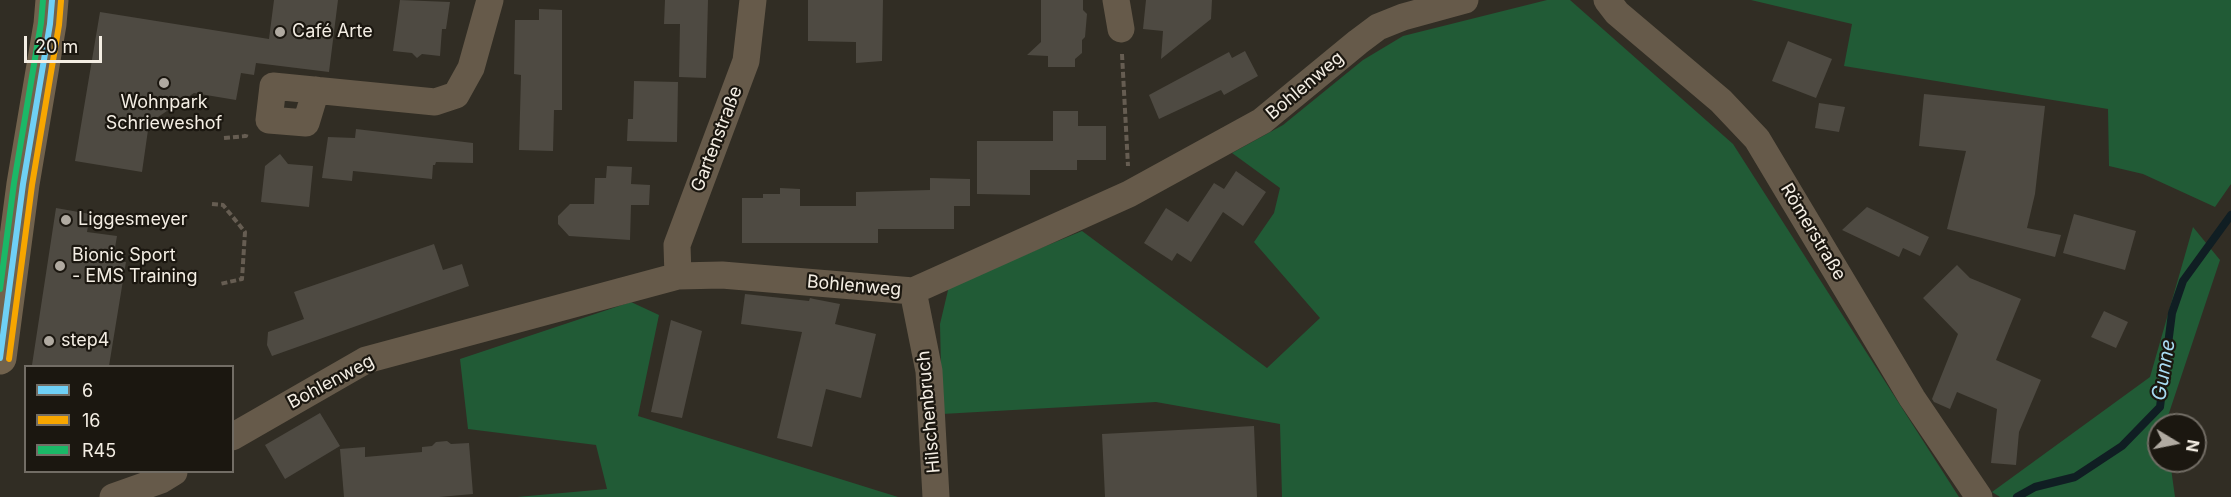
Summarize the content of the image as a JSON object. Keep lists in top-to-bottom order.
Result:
{
  "streets": {
    "street": [
      "Bohlenweg",
      "Gartenstraße",
      "Römerstraße",
      "Hilschenbruch"
    ]
  },
  "crossings": [
    ["Bohlenweg", "Gartenstraße"],
    ["Bohlenweg", "Hilschenbruch"]
  ],
  "water": ["Gunne"],
  "places": [
    "Café Arte",
    "Wohnpark Schrieweshof",
    "Liggesmeyer",
    "Bionic Sport - EMS Training",
    "step4"
  ],
  "lines": ["transit line 6", "transit line R45", "transit line 16"],
  "legend": ["6", "16", "R45"],
  "scale_bar": "20 m",
  "north": "right"
}
